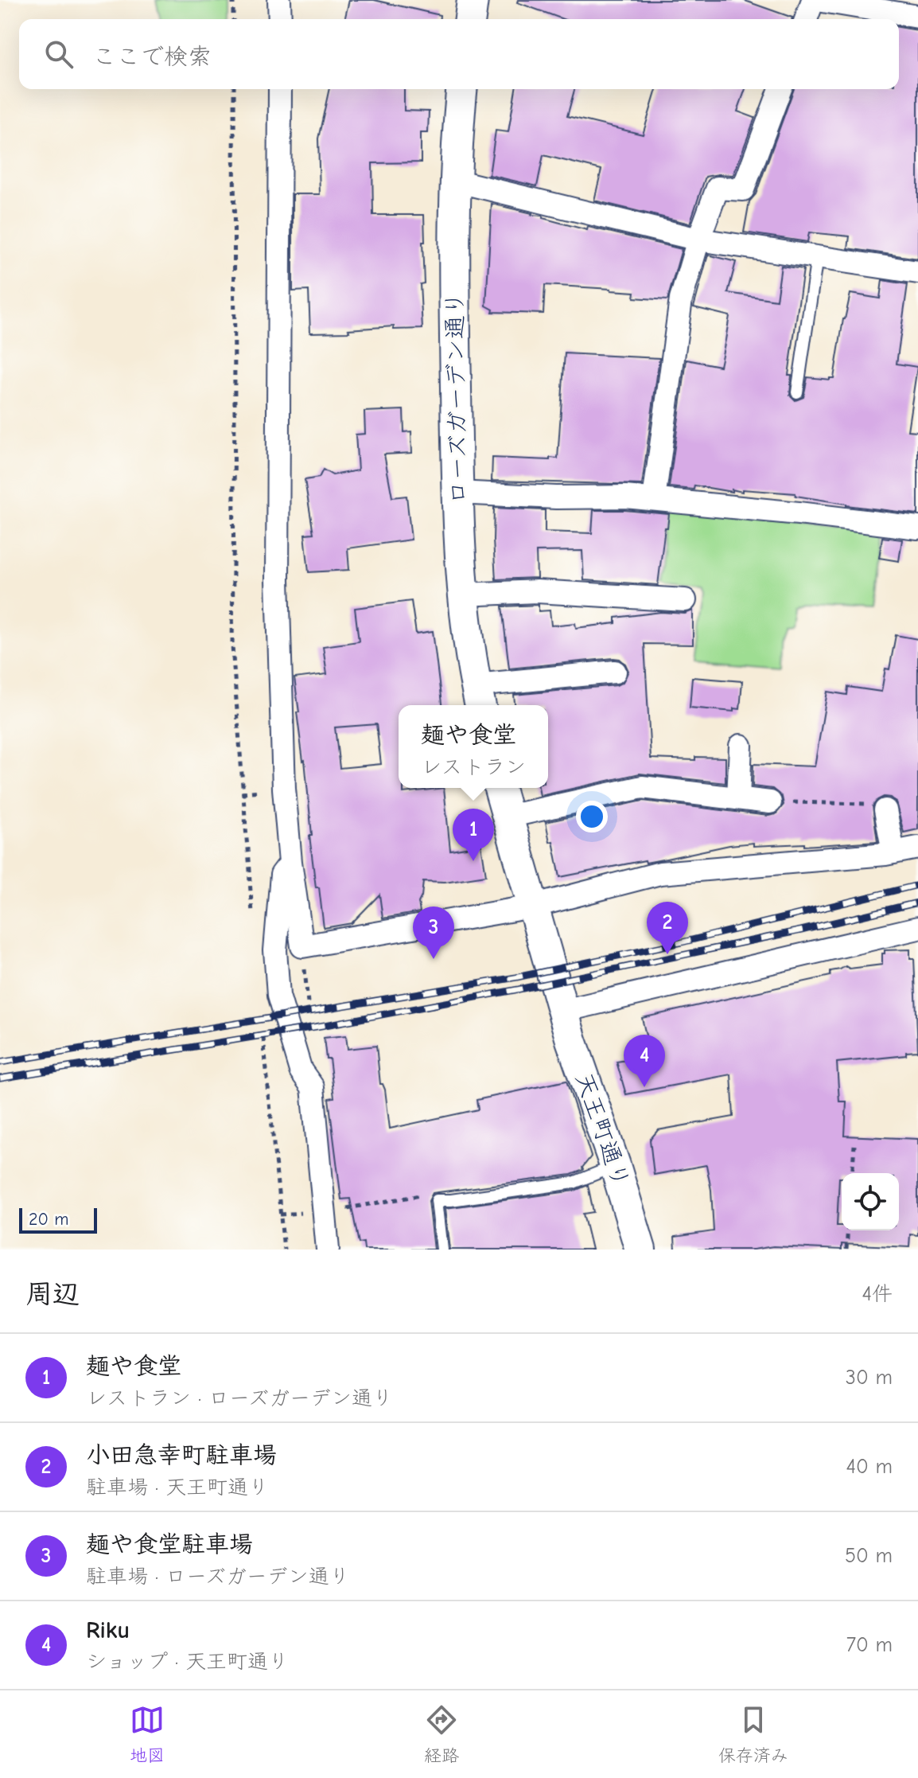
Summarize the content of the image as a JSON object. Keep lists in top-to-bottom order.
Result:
{
  "streets": {
    "main road": ["ローズガーデン通り", "天王町通り"]
  },
  "scale_bar": "20 m",
  "page": {
    "search": "ここで検索",
    "popup": ["麺や食堂", "レストラン"],
    "pins": [
      "1",
      "2",
      "3",
      "4"
    ],
    "scale": "20 m",
    "heading": ["周辺", "4件"],
    "list": [
      {
        "mark": "1",
        "name": "麺や食堂",
        "note": "レストラン · ローズガーデン通り",
        "value": "30 m"
      },
      {
        "mark": "2",
        "name": "小田急幸町駐車場",
        "note": "駐車場 · 天王町通り",
        "value": "40 m"
      },
      {
        "mark": "3",
        "name": "麺や食堂駐車場",
        "note": "駐車場 · ローズガーデン通り",
        "value": "50 m"
      },
      {
        "mark": "4",
        "name": "Riku",
        "note": "ショップ · 天王町通り",
        "value": "70 m"
      }
    ],
    "nav": ["地図", "経路", "保存済み"]
  }
}
